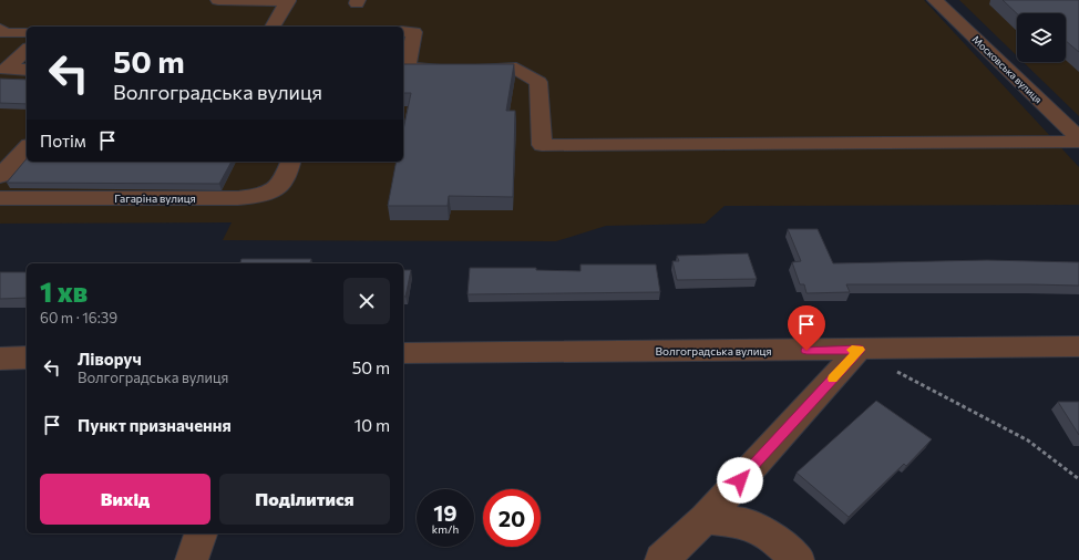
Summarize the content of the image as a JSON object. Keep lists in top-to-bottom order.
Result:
{
  "streets": {
    "street": ["Московська вулиця", "Гагаріна вулиця", "Волгоградська вулиця"]
  },
  "page": {
    "turn": ["50 m", "Волгоградська вулиця"],
    "then": "Потім",
    "heading": ["1 хв", "60 m · 16:39"],
    "list": [
      {
        "name": "Ліворуч",
        "note": "Волгоградська вулиця",
        "value": "50 m"
      },
      {
        "name": "Пункт призначення",
        "value": "10 m"
      }
    ],
    "buttons": ["Вихід", "Поділитися"],
    "speed": "19 km/h",
    "limit": "20"
  }
}
